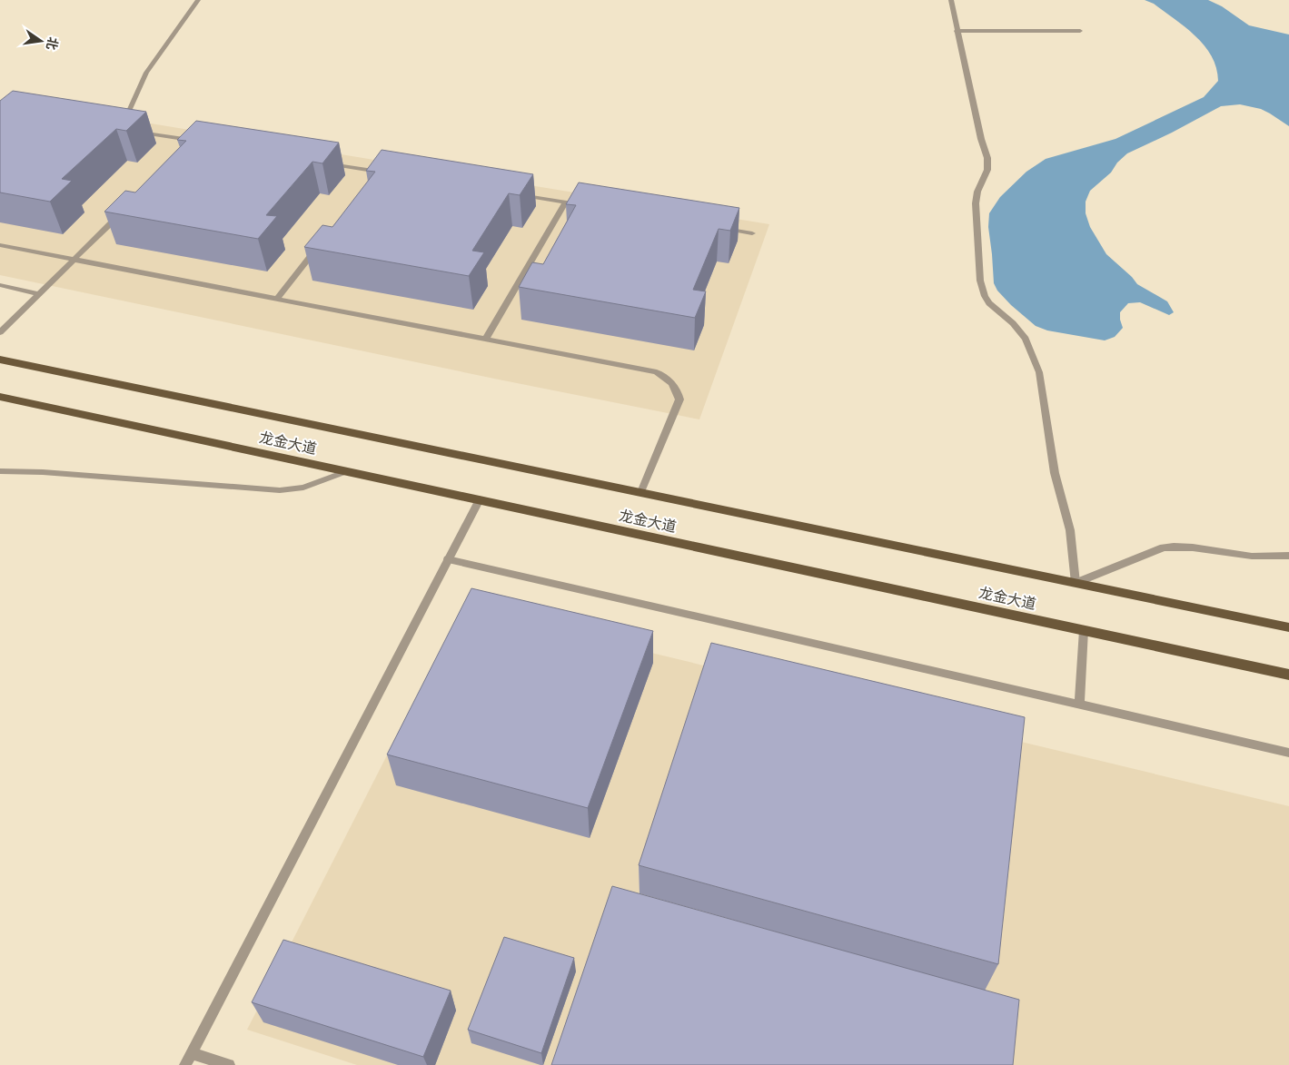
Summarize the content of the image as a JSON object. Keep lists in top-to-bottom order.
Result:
{
  "streets": {
    "main road": ["龙金大道"]
  },
  "north": "right"
}
